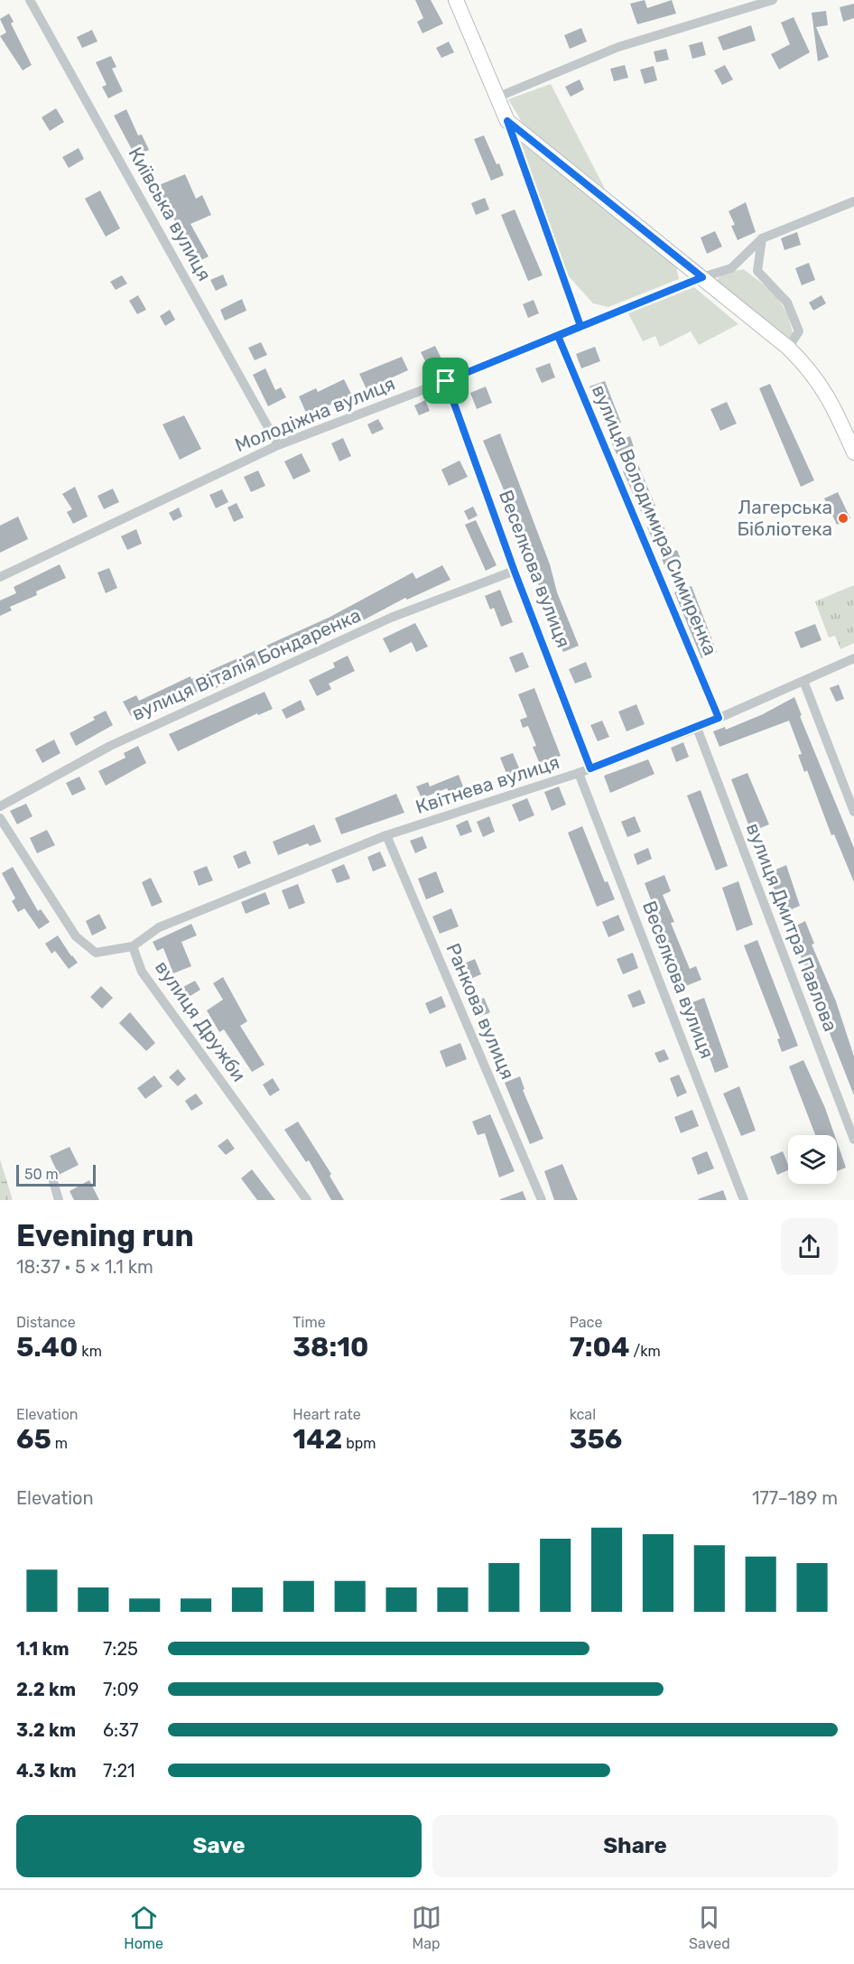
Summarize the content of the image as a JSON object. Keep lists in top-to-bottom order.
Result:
{
  "streets": {
    "street": [
      "Київська вулиця",
      "Молодіжна вулиця",
      "вулиця Володимира Симиренка",
      "Веселкова вулиця",
      "вулиця Віталія Бондаренка",
      "Квітнева вулиця",
      "вулиця Дмитра Павлова",
      "Ранкова вулиця",
      "вулиця Дружби"
    ]
  },
  "crossings": [
    ["Київська вулиця", "Молодіжна вулиця"],
    ["Молодіжна вулиця", "вулиця Володимира Симиренка"],
    ["Молодіжна вулиця", "Веселкова вулиця"],
    ["вулиця Володимира Симиренка", "Квітнева вулиця"],
    ["Веселкова вулиця", "вулиця Віталія Бондаренка"],
    ["Веселкова вулиця", "Квітнева вулиця"],
    ["Квітнева вулиця", "вулиця Дмитра Павлова"],
    ["Квітнева вулиця", "Ранкова вулиця"],
    ["Квітнева вулиця", "вулиця Дружби"]
  ],
  "places": ["Лагерська Бібліотека"],
  "scale_bar": "50 m",
  "page": {
    "scale": "50 m",
    "heading": ["Evening run", "18:37 · 5 × 1.1 km"],
    "stats": [
      ["Distance", "5.40 km"],
      ["Time", "38:10"],
      ["Pace", "7:04 /km"],
      ["Elevation", "65 m"],
      ["Heart rate", "142 bpm"],
      ["kcal", "356"]
    ],
    "chart": ["Elevation", "177–189 m"],
    "list": [
      {
        "name": "1.1 km",
        "note": "7:25"
      },
      {
        "name": "2.2 km",
        "note": "7:09"
      },
      {
        "name": "3.2 km",
        "note": "6:37"
      },
      {
        "name": "4.3 km",
        "note": "7:21"
      }
    ],
    "buttons": ["Save", "Share"],
    "tabs": ["Home", "Map", "Saved"]
  }
}
